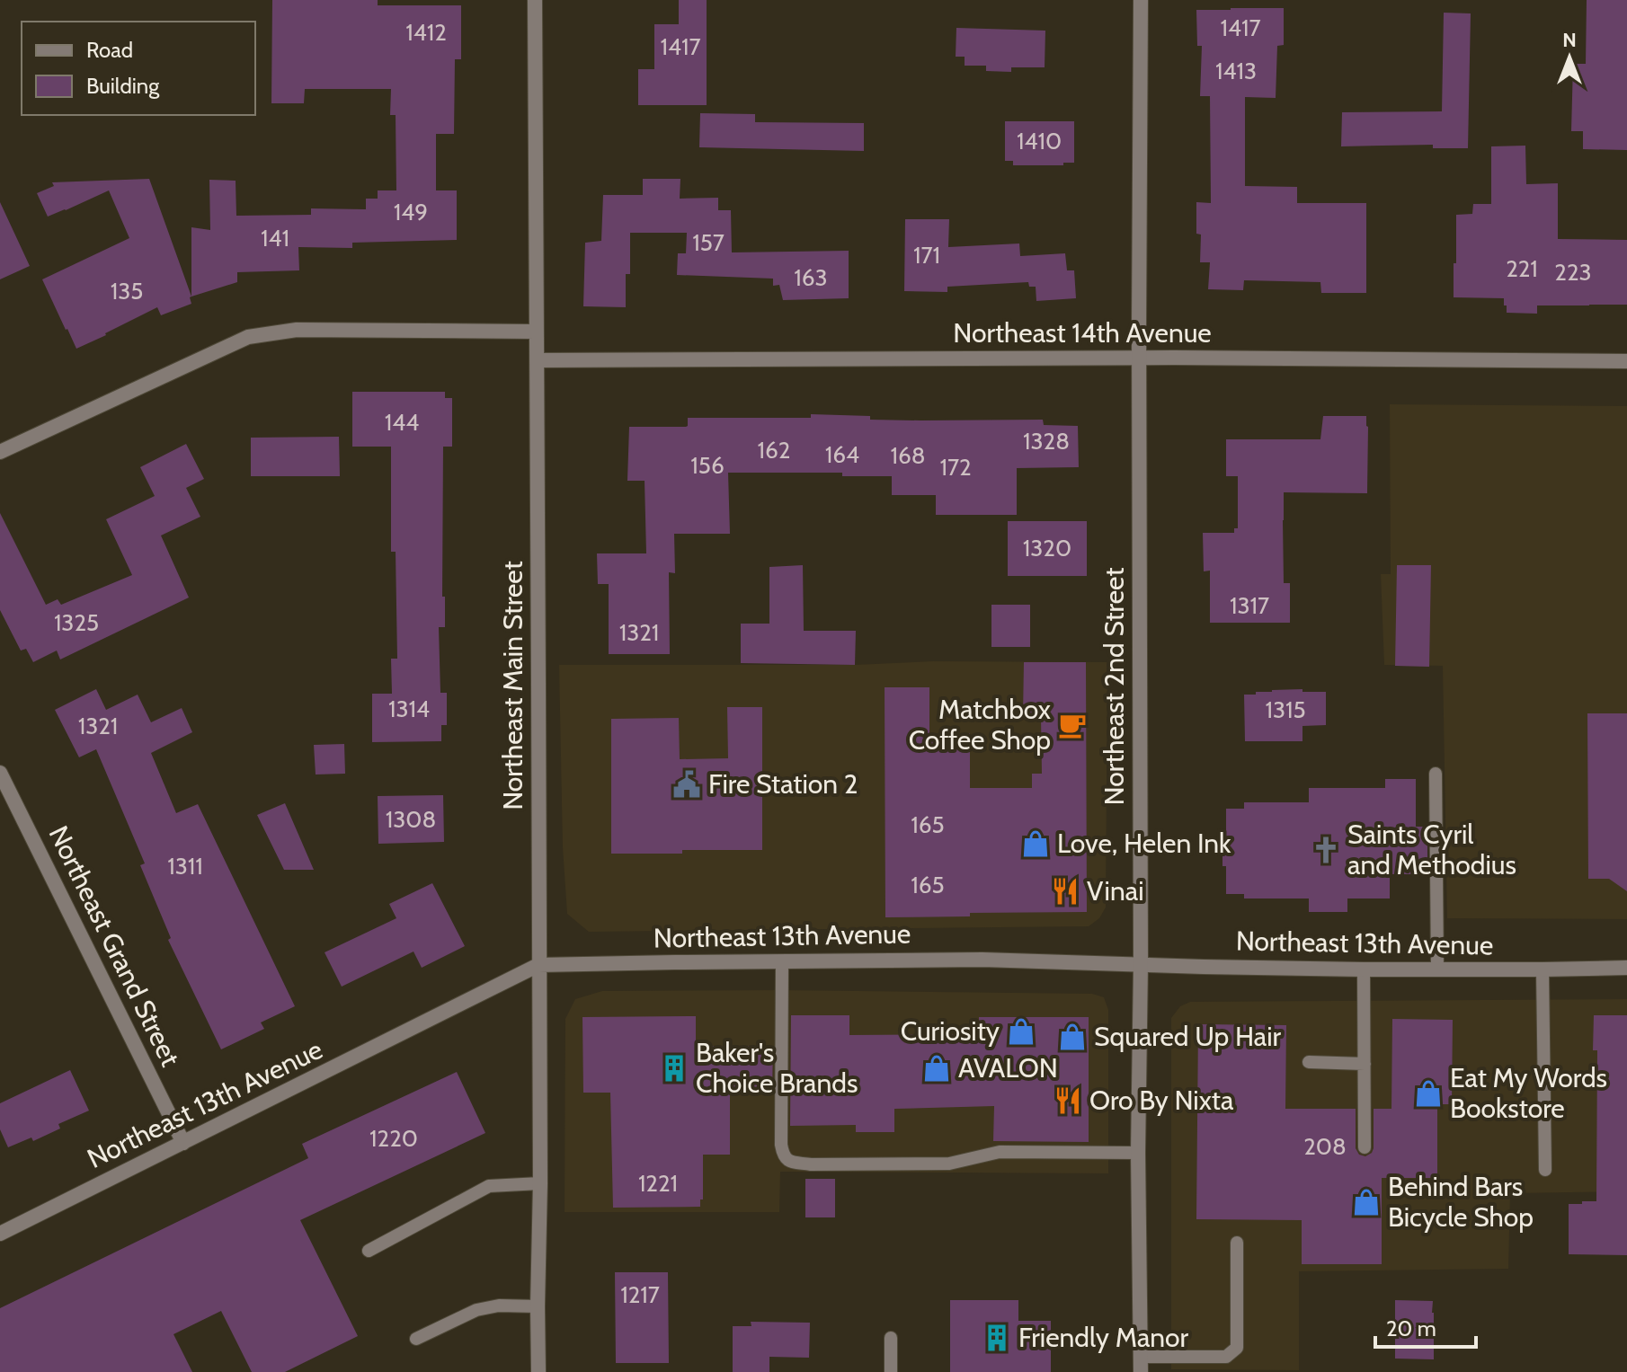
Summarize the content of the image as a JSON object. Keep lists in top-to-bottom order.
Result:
{
  "streets": {
    "street": [
      "Northeast 14th Avenue",
      "Northeast Main Street",
      "Northeast 2nd Street",
      "Northeast 13th Avenue",
      "Northeast Grand Street"
    ]
  },
  "crossings": [
    ["Northeast 14th Avenue", "Northeast Main Street"],
    ["Northeast 14th Avenue", "Northeast 2nd Street"],
    ["Northeast Main Street", "Northeast 13th Avenue"],
    ["Northeast 2nd Street", "Northeast 13th Avenue"],
    ["Northeast 13th Avenue", "Northeast Grand Street"]
  ],
  "places": {
    "cafe": ["Matchbox Coffee Shop"],
    "public building": ["Fire Station 2"],
    "shop": [
      "Love, Helen Ink",
      "Curiosity",
      "Squared Up Hair",
      "AVALON",
      "Eat My Words Bookstore",
      "Behind Bars Bicycle Shop"
    ],
    "church": ["Saints Cyril and Methodius"],
    "restaurant": ["Vinai", "Oro By Nixta"],
    "building": ["Baker's Choice Brands", "Friendly Manor"]
  },
  "house_numbers": [
    "1417",
    "1412",
    "1417",
    "1413",
    "1410",
    "149",
    "141",
    "157",
    "171",
    "221",
    "223",
    "163",
    "135",
    "144",
    "1328",
    "162",
    "164",
    "168",
    "156",
    "172",
    "1320",
    "1317",
    "1325",
    "1321",
    "1314",
    "1315",
    "1321",
    "1308",
    "165",
    "1311",
    "165",
    "1220",
    "208",
    "1221",
    "1217"
  ],
  "legend": ["Road", "Building"],
  "scale_bar": "20 m",
  "north": "top"
}
